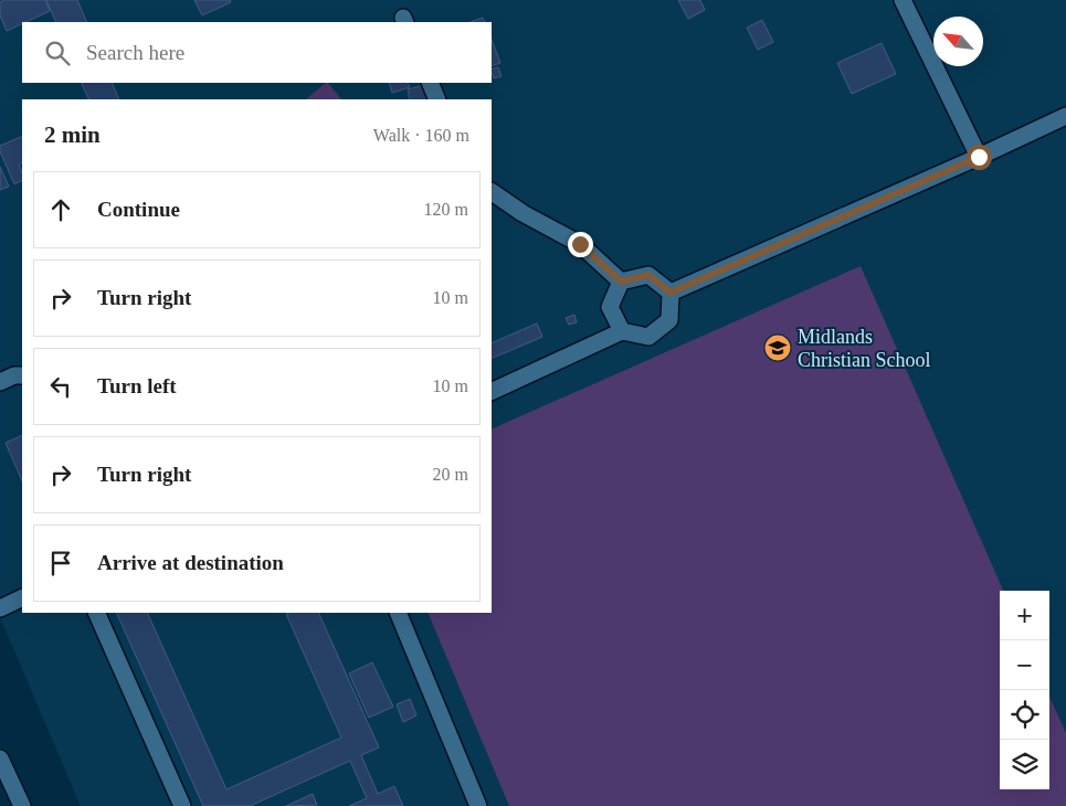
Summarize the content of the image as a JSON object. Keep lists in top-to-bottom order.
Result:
{
  "places": {
    "school or university": ["Midlands Christian School"]
  },
  "north": "top left",
  "page": {
    "search": "Search here",
    "heading": ["2 min", "Walk · 160 m"],
    "list": [
      ["Continue", "120 m"],
      ["Turn right", "10 m"],
      ["Turn left", "10 m"],
      ["Turn right", "20 m"],
      "Arrive at destination"
    ],
    "map_buttons": ["+", "−"]
  }
}
